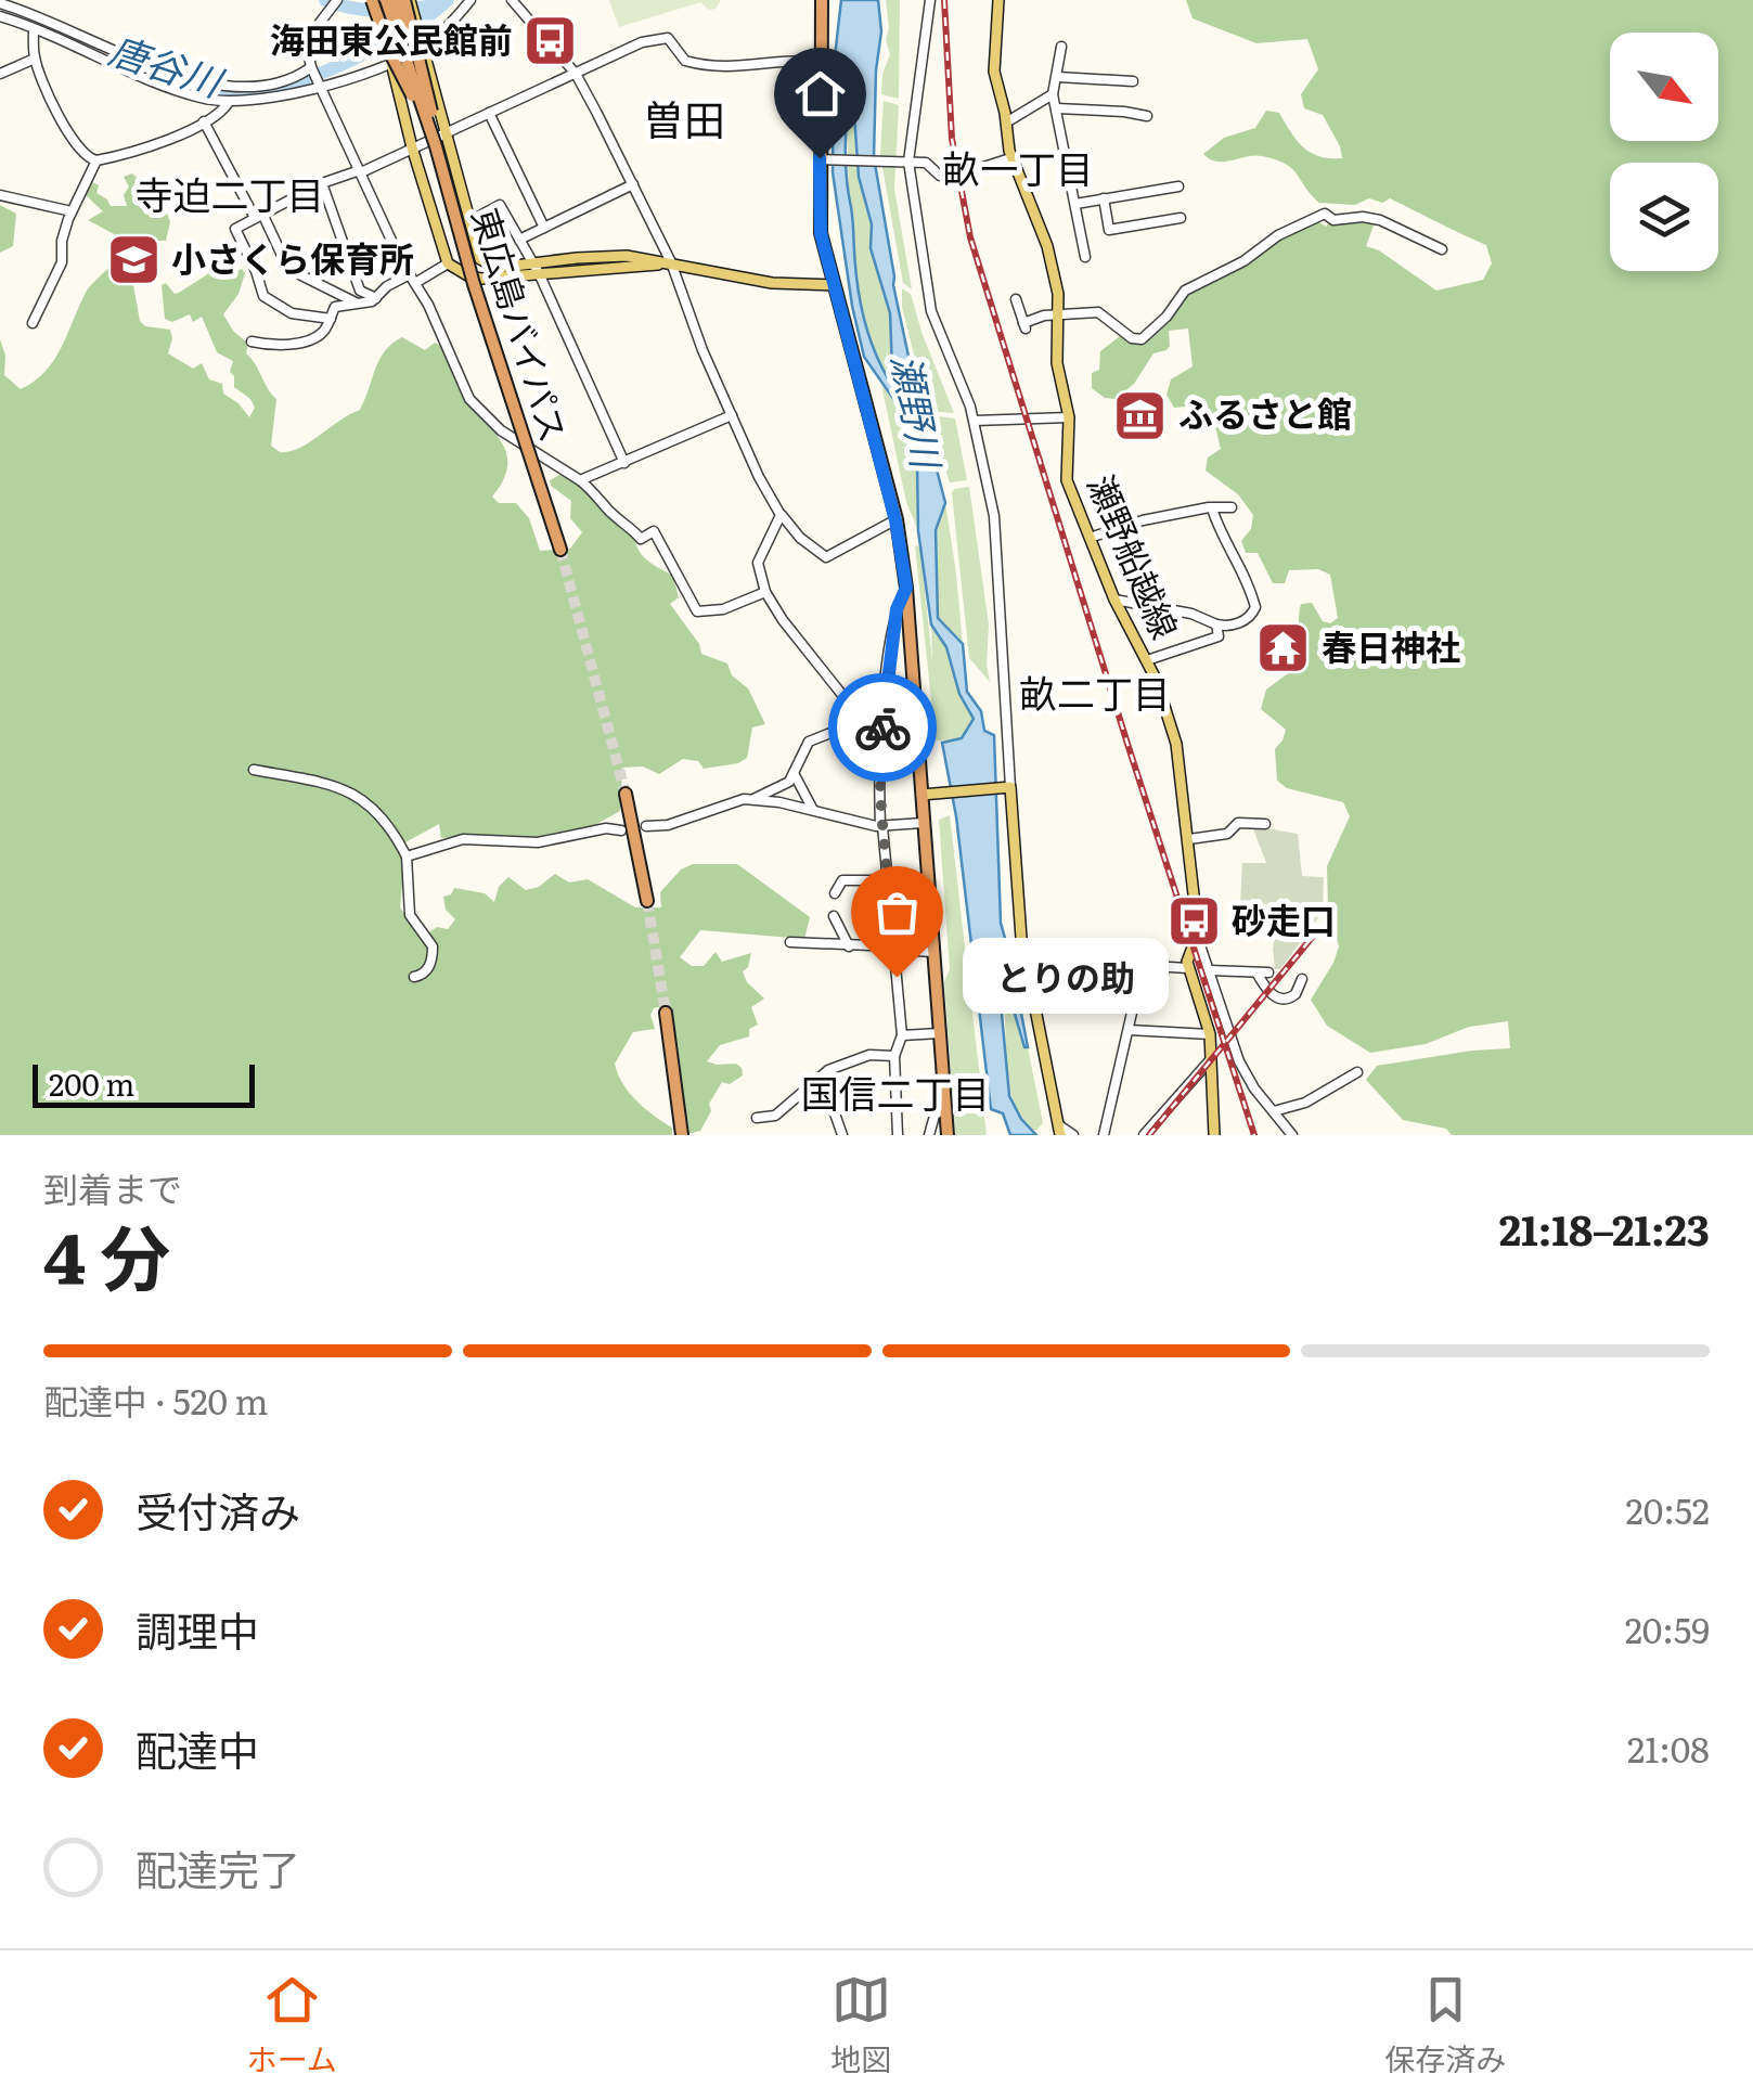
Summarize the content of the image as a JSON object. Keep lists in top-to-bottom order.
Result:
{
  "streets": {
    "highway": ["東広島バイパス"],
    "main road": ["瀬野船越線"]
  },
  "districts": [
    "曽田",
    "畝一丁目",
    "寺迫二丁目",
    "畝二丁目",
    "国信二丁目"
  ],
  "water": ["唐谷川", "瀬野川"],
  "places": {
    "bus stop": ["海田東公民館前", "砂走口"],
    "school or university": ["小さくら保育所"],
    "museum": ["ふるさと館"],
    "temple": ["春日神社"],
    "other": ["とりの助"]
  },
  "scale_bar": "200 m",
  "north": "bottom right",
  "page": {
    "bubble": "とりの助",
    "scale": "200 m",
    "heading": ["4 分", "到着まで", "21:18–21:23"],
    "bar": "配達中 · 520 m",
    "list": [
      ["受付済み", "20:52"],
      ["調理中", "20:59"],
      ["配達中", "21:08"],
      "配達完了"
    ],
    "tabs": ["ホーム", "地図", "保存済み"]
  }
}
